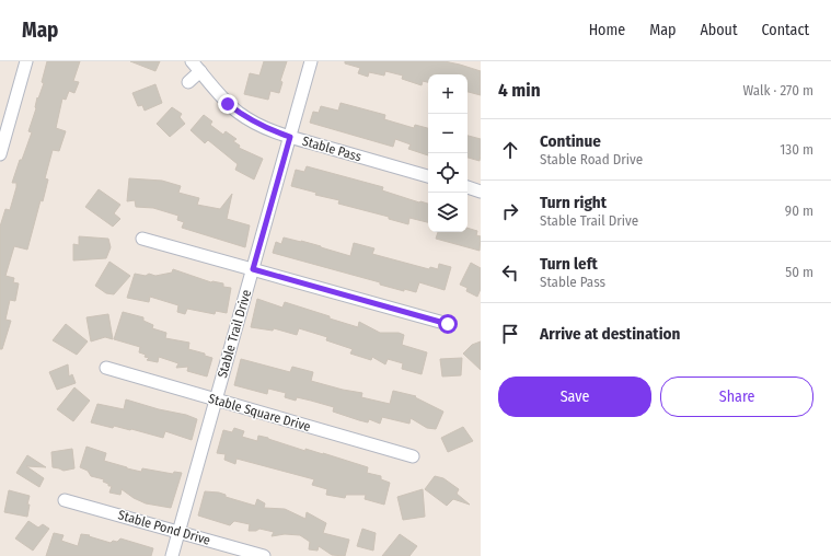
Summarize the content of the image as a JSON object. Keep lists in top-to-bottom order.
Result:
{
  "streets": {
    "street": [
      "Stable Pass",
      "Stable Trail Drive",
      "Stable Square Drive",
      "Stable Pond Drive"
    ]
  },
  "crossings": [
    ["Stable Pass", "Stable Trail Drive"],
    ["Stable Trail Drive", "Stable Square Drive"],
    ["Stable Trail Drive", "Stable Pond Drive"]
  ],
  "page": {
    "header": "Map",
    "nav": [
      "Home",
      "Map",
      "About",
      "Contact"
    ],
    "heading": ["4 min", "Walk · 270 m"],
    "map_buttons": ["+", "−"],
    "list": [
      ["Continue", "Stable Road Drive", "130 m"],
      ["Turn right", "Stable Trail Drive", "90 m"],
      ["Turn left", "Stable Pass", "50 m"],
      "Arrive at destination"
    ],
    "buttons": ["Save", "Share"]
  }
}
